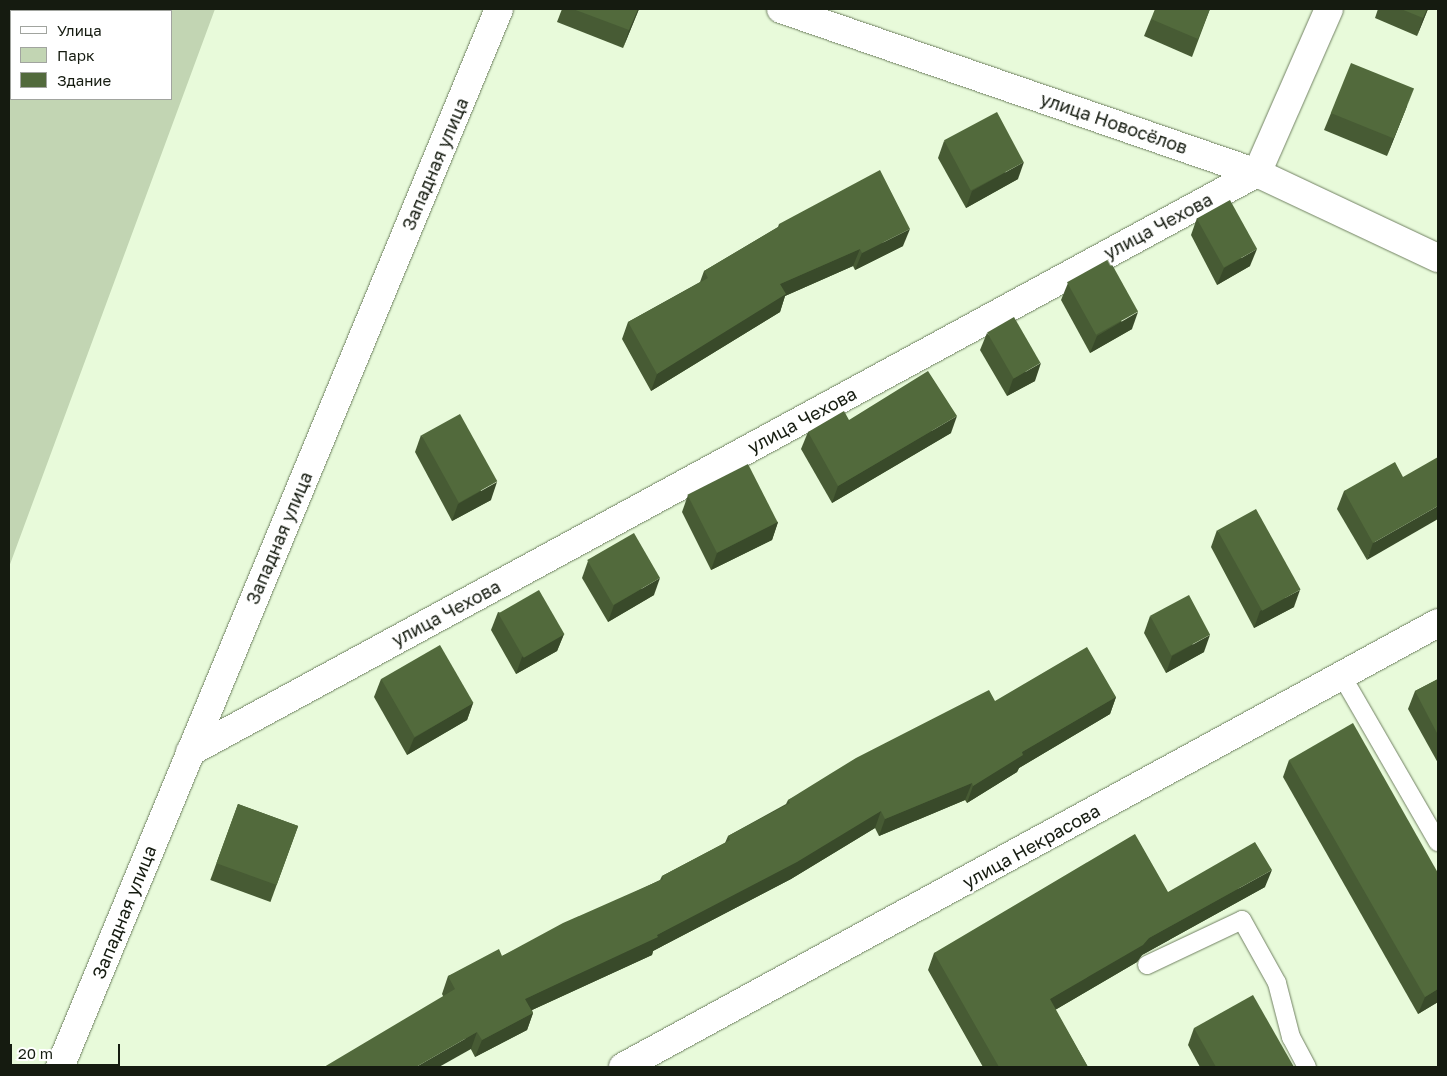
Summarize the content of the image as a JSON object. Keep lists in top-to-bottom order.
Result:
{
  "streets": {
    "street": [
      "улица Новосёлов",
      "Западная улица",
      "улица Чехова",
      "улица Некрасова"
    ]
  },
  "crossings": [
    ["улица Новосёлов", "улица Чехова"],
    ["Западная улица", "улица Чехова"]
  ],
  "legend": ["Улица", "Парк", "Здание"],
  "scale_bar": "20 m"
}
